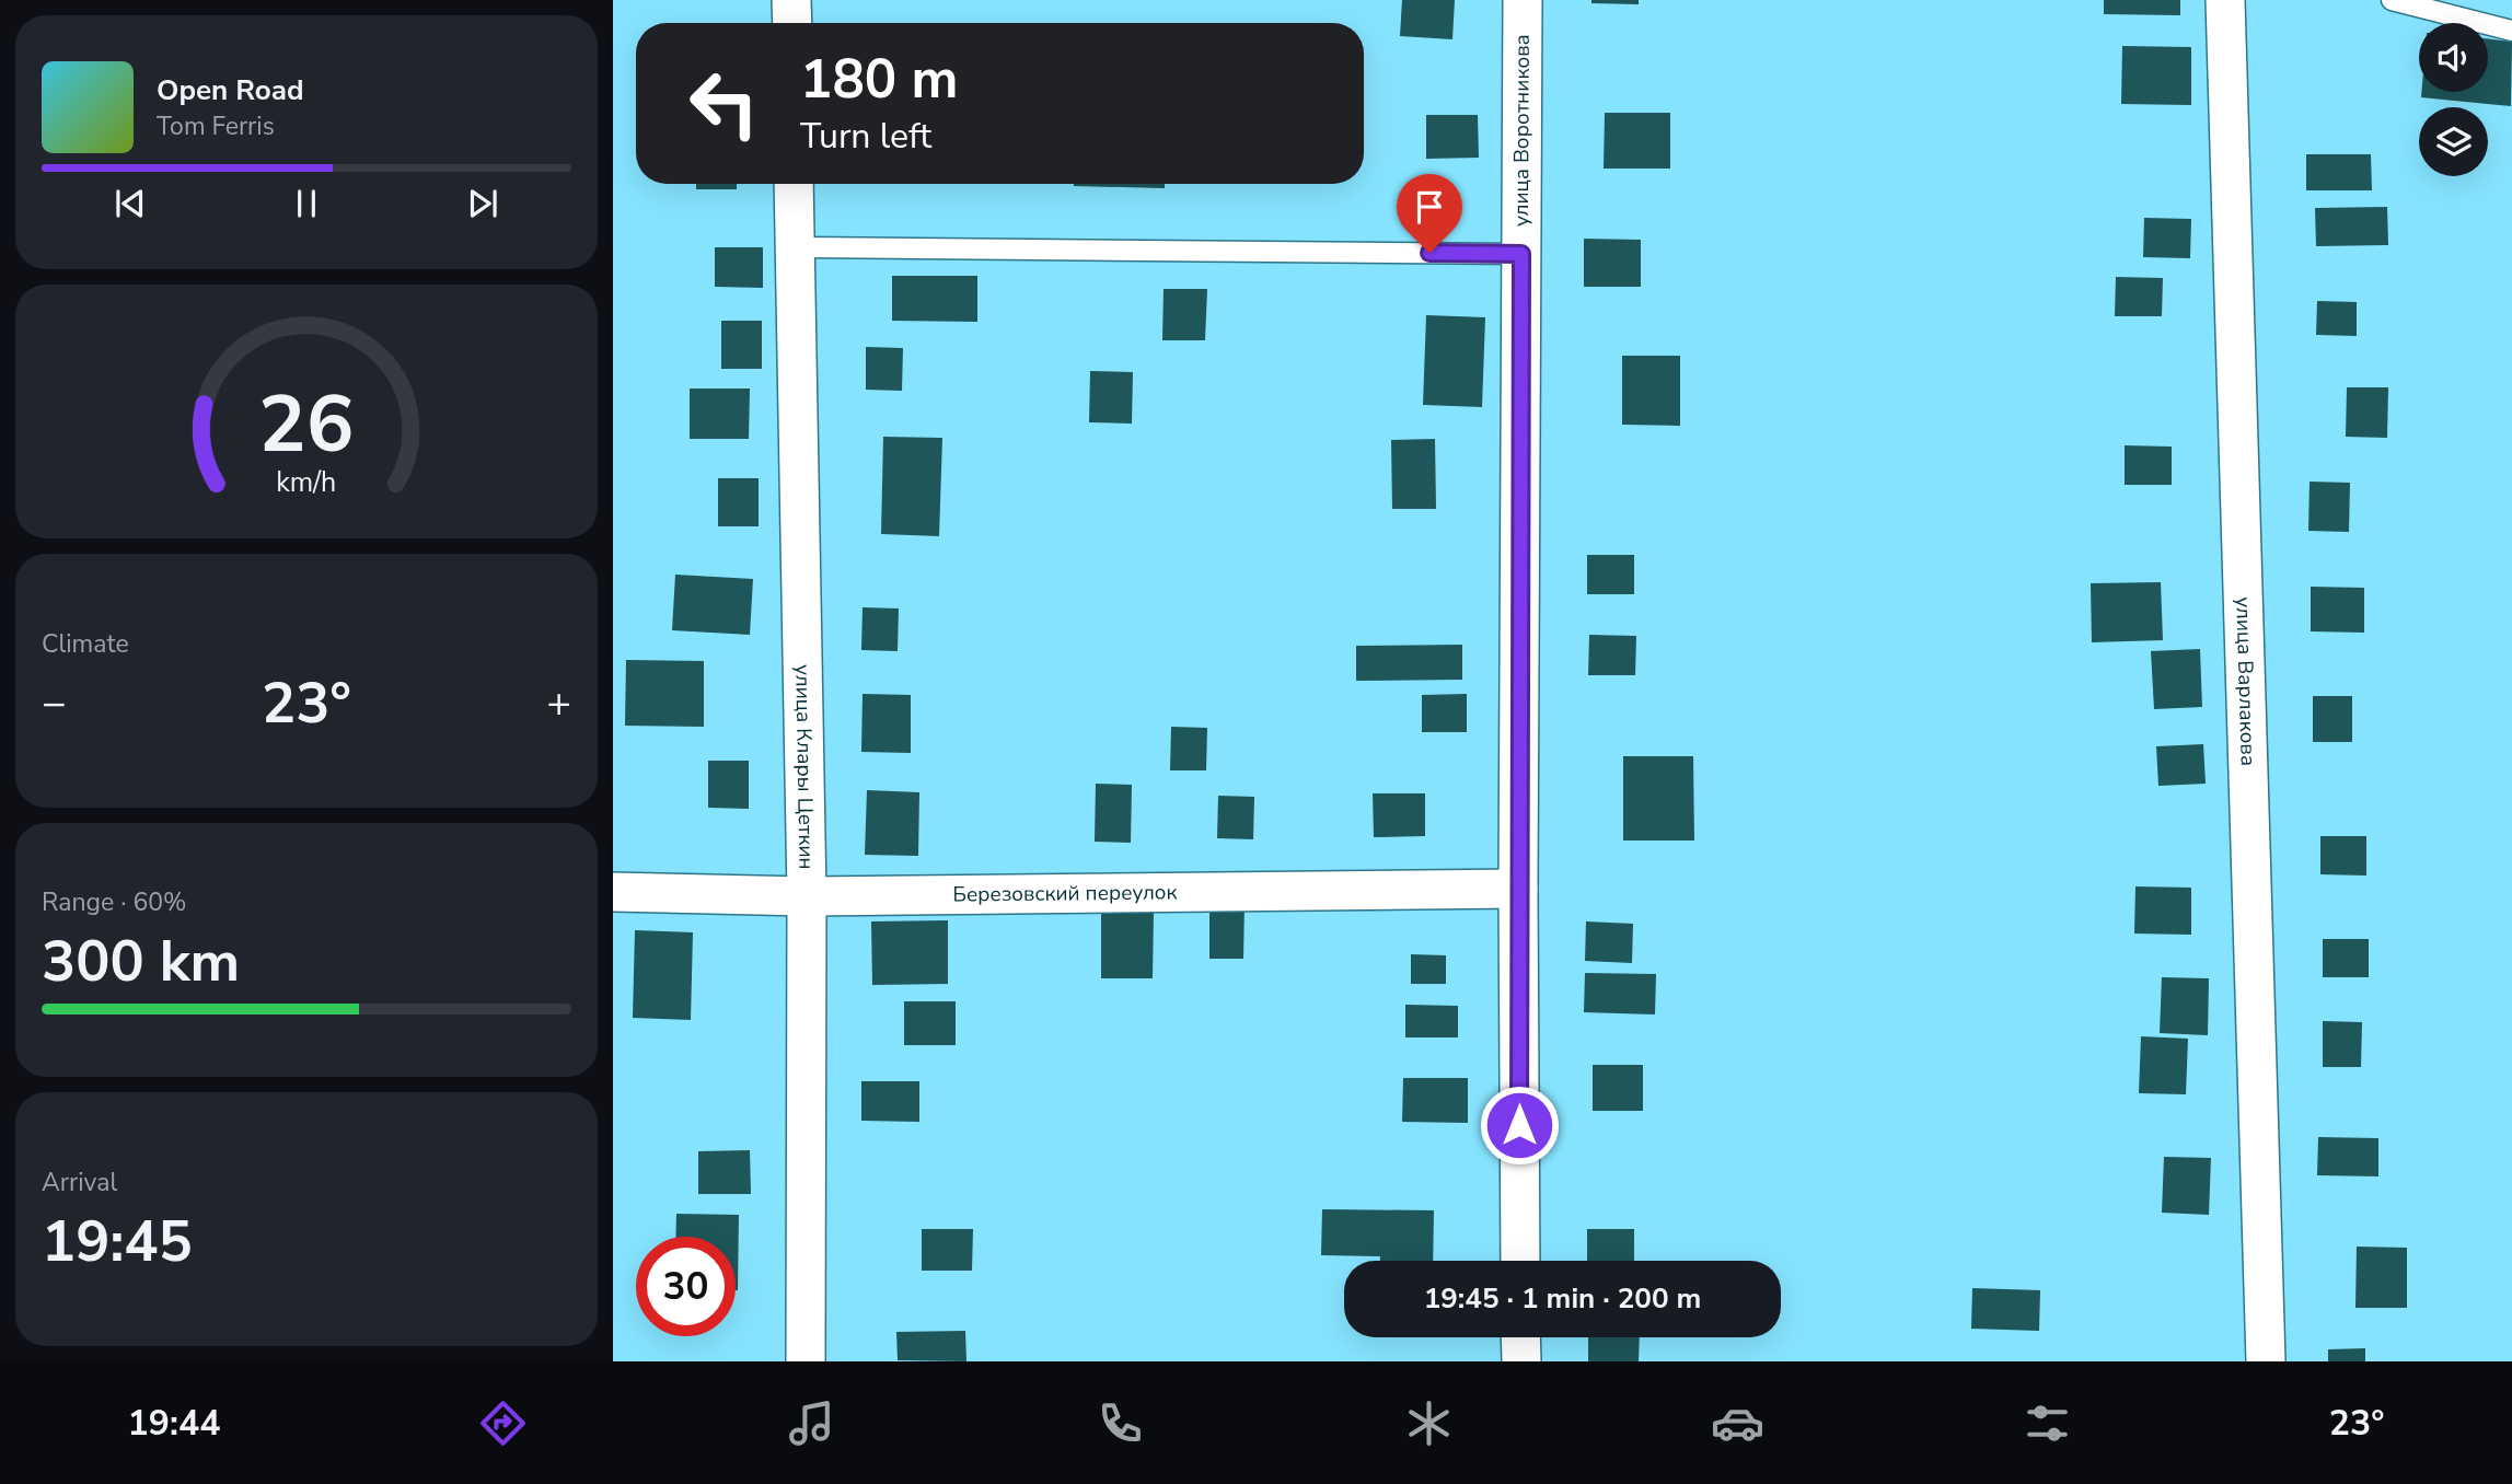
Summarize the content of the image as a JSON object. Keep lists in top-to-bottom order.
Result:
{
  "streets": {
    "street": [
      "улица Воротникова",
      "улица Варлакова",
      "улица Клары Цеткин",
      "Березовский переулок"
    ]
  },
  "crossings": [
    ["улица Воротникова", "Березовский переулок"],
    ["улица Клары Цеткин", "Березовский переулок"]
  ],
  "page": {
    "turn": ["180 m", "Turn left"],
    "song": ["Open Road", "Tom Ferris"],
    "tile": [
      "Climate",
      ["Range · 60%", "300 km"],
      ["Arrival", "19:45"]
    ],
    "heat": ["−", "23°", "+"],
    "limit": "30",
    "trip": "19:45 · 1 min · 200 m",
    "tabs": ["19:44", "23°"],
    "gauge": ["26", "km/h"]
  }
}
